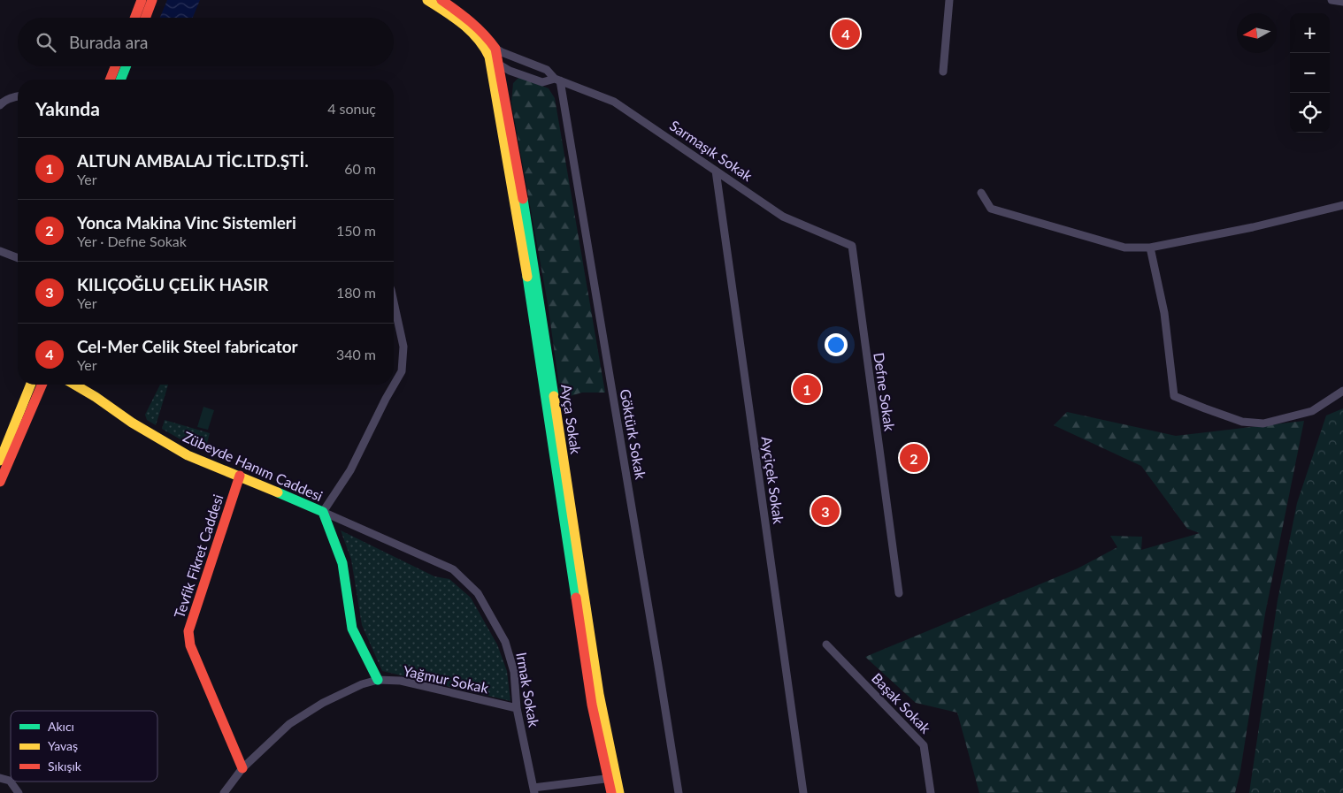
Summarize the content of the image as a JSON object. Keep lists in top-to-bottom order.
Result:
{
  "streets": {
    "street": [
      "Sarmaşık Sokak",
      "Defne Sokak",
      "Ayça Sokak",
      "Göktürk Sokak",
      "Zübeyde Hanım Caddesi",
      "Ayçiçek Sokak",
      "Tevfik Fikret Caddesi",
      "Yağmur Sokak",
      "Irmak Sokak",
      "Başak Sokak"
    ]
  },
  "crossings": [
    ["Sarmaşık Sokak", "Defne Sokak"],
    ["Sarmaşık Sokak", "Ayça Sokak"],
    ["Sarmaşık Sokak", "Göktürk Sokak"],
    ["Sarmaşık Sokak", "Ayçiçek Sokak"],
    ["Zübeyde Hanım Caddesi", "Tevfik Fikret Caddesi"],
    ["Zübeyde Hanım Caddesi", "Yağmur Sokak"],
    ["Zübeyde Hanım Caddesi", "Irmak Sokak"],
    ["Tevfik Fikret Caddesi", "Yağmur Sokak"],
    ["Yağmur Sokak", "Irmak Sokak"]
  ],
  "legend": ["Akıcı", "Yavaş", "Sıkışık"],
  "north": "left",
  "page": {
    "map_buttons": ["+", "−"],
    "pins": [
      "4",
      "1",
      "2",
      "3"
    ],
    "search": "Burada ara",
    "heading": ["Yakında", "4 sonuç"],
    "list": [
      {
        "mark": "1",
        "name": "ALTUN AMBALAJ TİC.LTD.ŞTİ.",
        "note": "Yer",
        "value": "60 m"
      },
      {
        "mark": "2",
        "name": "Yonca Makina Vinc Sistemleri",
        "note": "Yer · Defne Sokak",
        "value": "150 m"
      },
      {
        "mark": "3",
        "name": "KILIÇOĞLU ÇELİK HASIR",
        "note": "Yer",
        "value": "180 m"
      },
      {
        "mark": "4",
        "name": "Cel-Mer Celik Steel fabricator",
        "note": "Yer",
        "value": "340 m"
      }
    ]
  }
}
